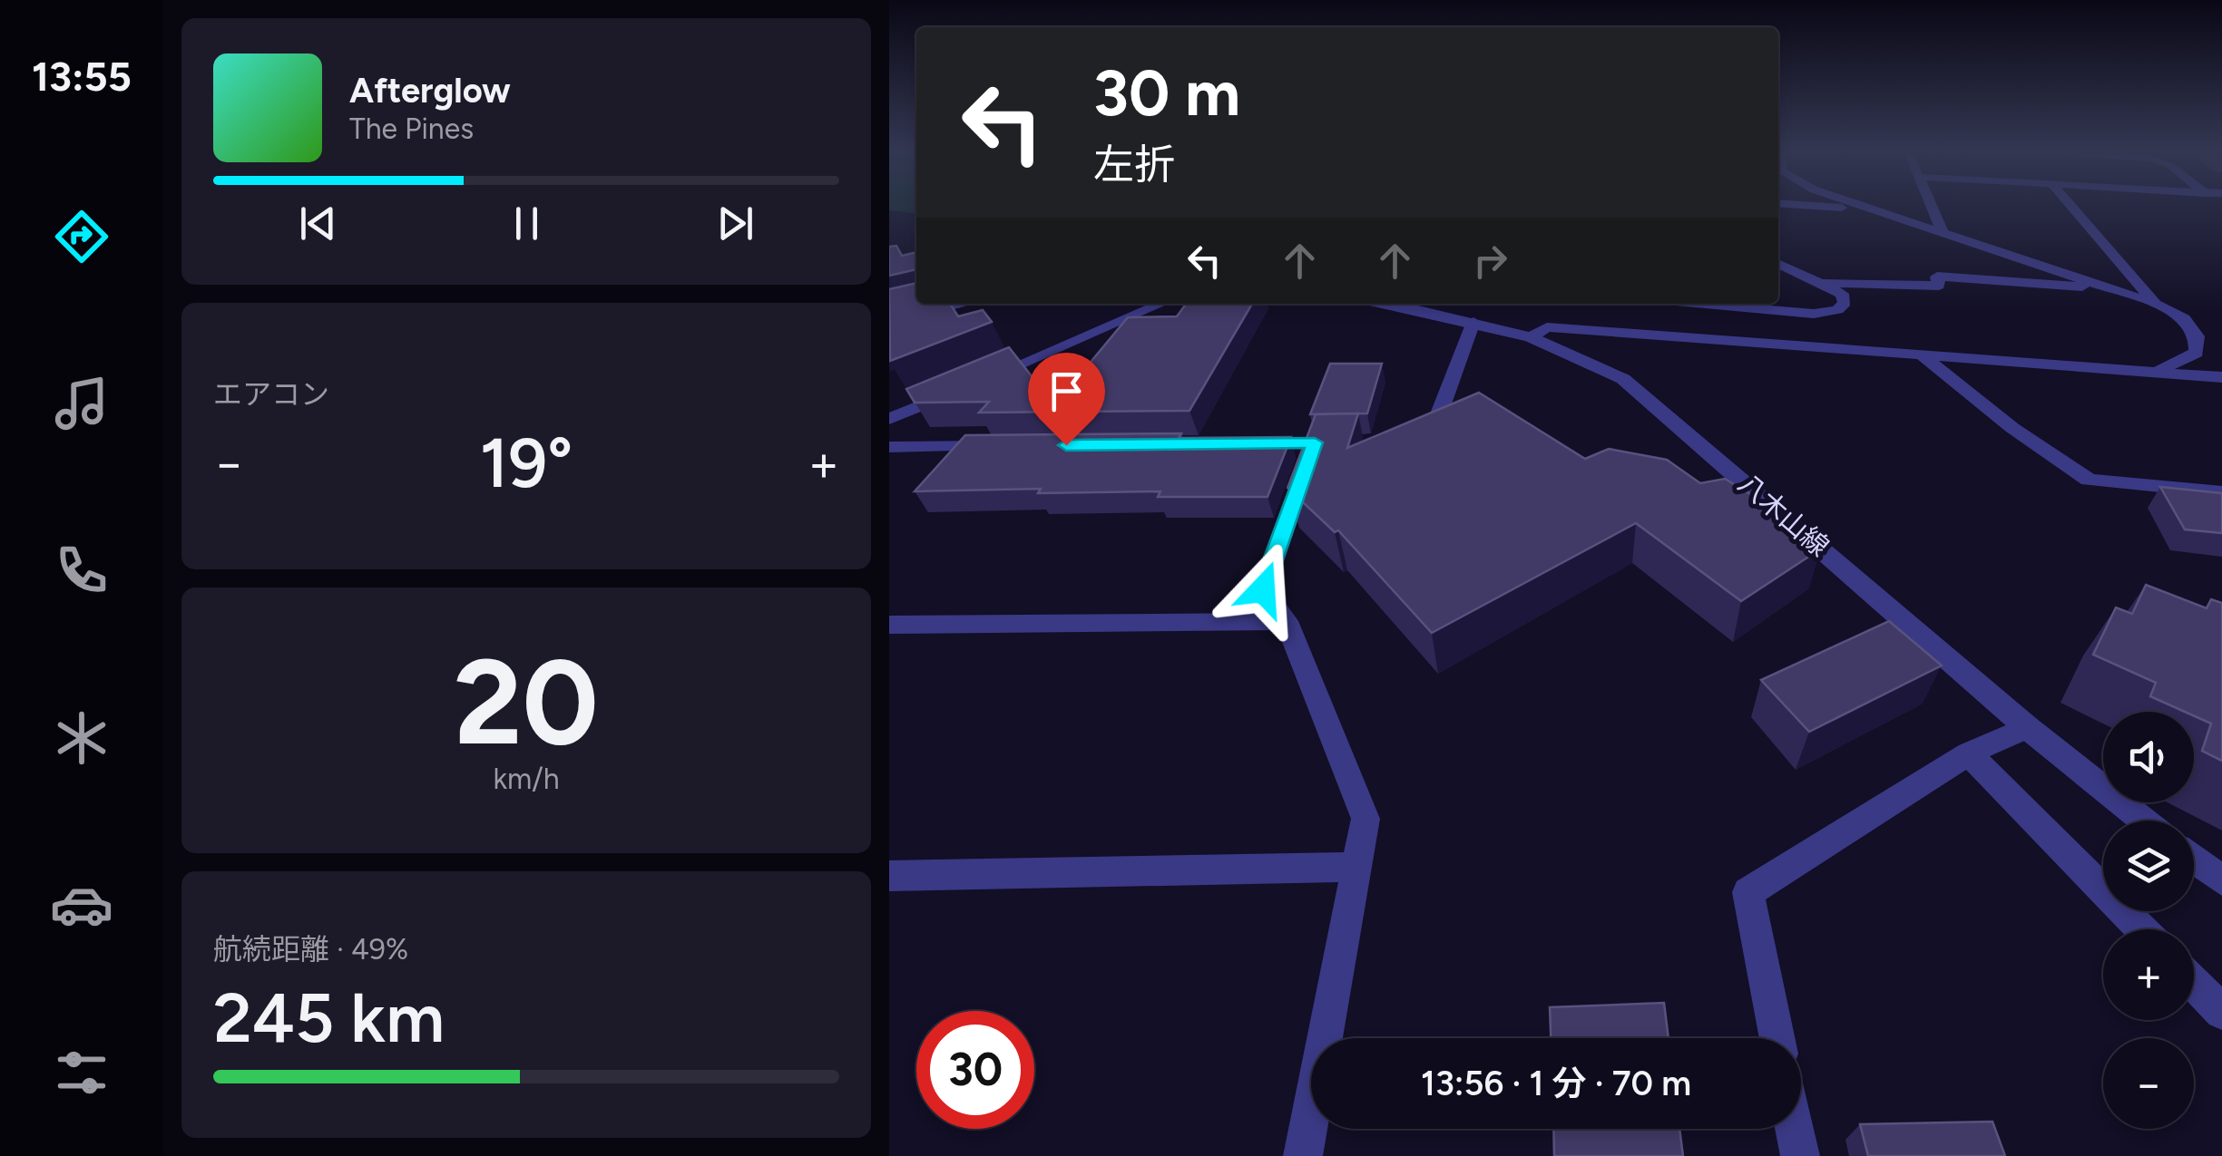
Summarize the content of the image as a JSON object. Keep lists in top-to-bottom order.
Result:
{
  "streets": {
    "street": ["八木山線"]
  },
  "page": {
    "tabs": "13:55",
    "turn": ["30 m", "左折"],
    "song": ["Afterglow", "The Pines"],
    "tile": [
      "エアコン",
      ["20", "km/h"],
      ["航続距離 · 49%", "245 km"]
    ],
    "heat": ["−", "19°", "+"],
    "map_buttons": ["+", "−"],
    "limit": "30",
    "trip": "13:56 · 1 分 · 70 m"
  }
}
